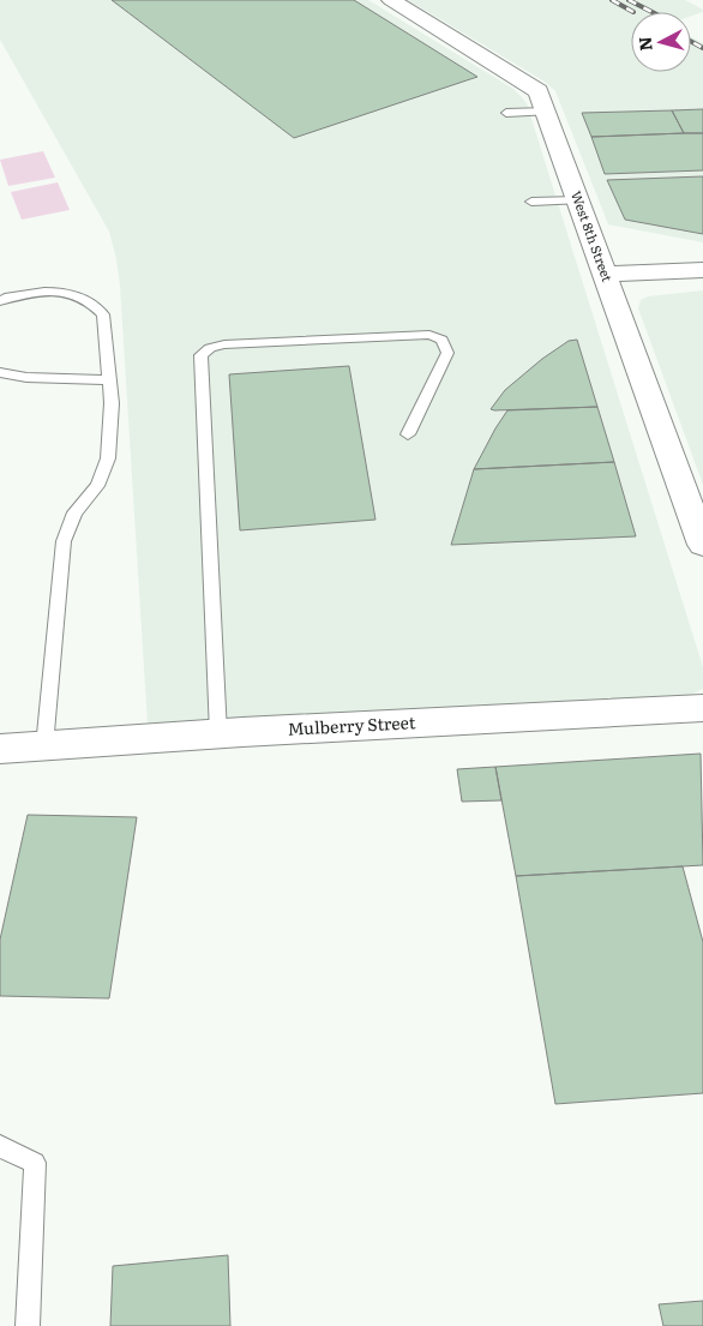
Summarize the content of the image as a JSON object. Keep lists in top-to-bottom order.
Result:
{
  "streets": {
    "street": ["West 8th Street", "Mulberry Street"]
  },
  "north": "left"
}
